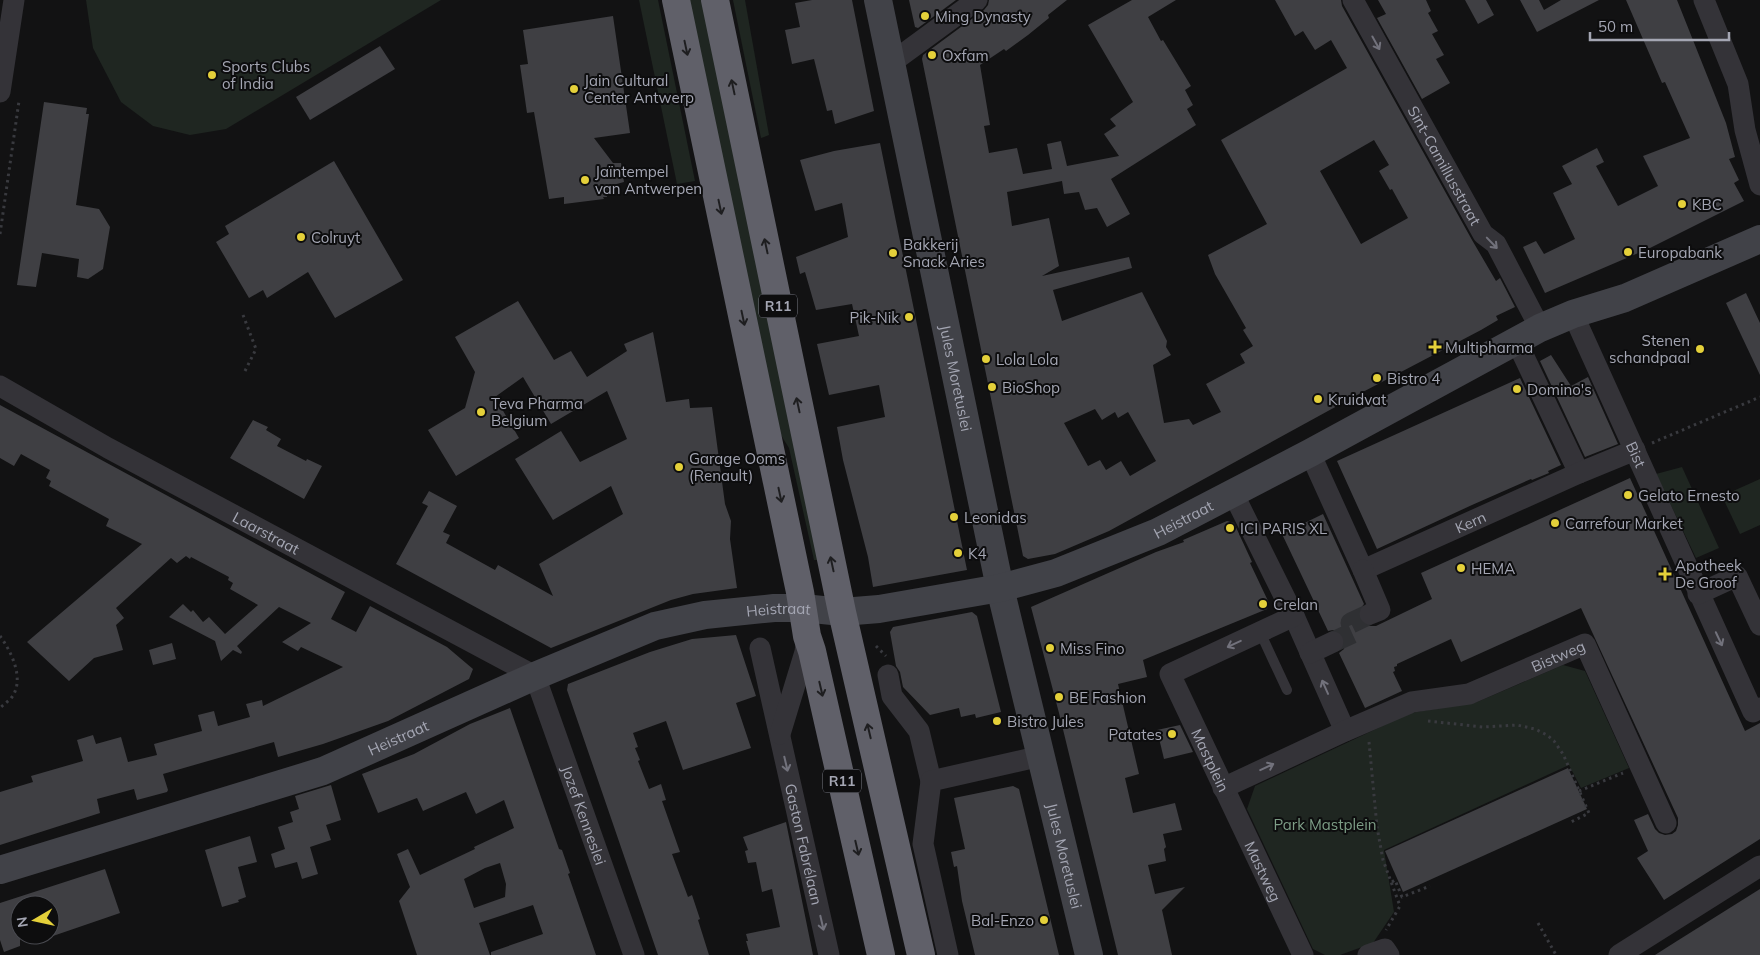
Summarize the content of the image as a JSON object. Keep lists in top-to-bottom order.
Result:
{
  "streets": {
    "highway": ["R11"],
    "street": [
      "Sint-Camillusstraat",
      "Jules Moretuslei",
      "Bist",
      "Heistraat",
      "Kern",
      "Laarstraat",
      "Bistweg",
      "Mastplein",
      "Jozef Kenneslei",
      "Gaston Fabrélaan",
      "Mastweg"
    ]
  },
  "crossings": [
    ["Sint-Camillusstraat", "Heistraat"],
    ["R11", "Heistraat"],
    ["R11", "Gaston Fabrélaan"],
    ["Jules Moretuslei", "Heistraat"],
    ["Bist", "Kern"],
    ["Heistraat", "Laarstraat"],
    ["Heistraat", "Jozef Kenneslei"],
    ["Laarstraat", "Jozef Kenneslei"],
    ["Bistweg", "Mastplein"],
    ["Mastplein", "Mastweg"]
  ],
  "one_way": ["Sint-Camillusstraat"],
  "parks": ["Park Mastplein"],
  "places": {
    "other": [
      "Ming Dynasty",
      "Oxfam",
      "Sports Clubs of India",
      "Jain Cultural Center Antwerp",
      "Jaïntempel van Antwerpen",
      "KBC",
      "Colruyt",
      "Europabank",
      "Bakkerij Snack Aries",
      "Pik-Nik",
      "Stenen schandpaal",
      "Lola Lola",
      "Bistro 4",
      "BioShop",
      "Domino's",
      "Kruidvat",
      "Teva Pharma Belgium",
      "Garage Ooms (Renault)",
      "Gelato Ernesto",
      "Leonidas",
      "Carrefour Market",
      "ICI PARIS XL",
      "K4",
      "HEMA",
      "Crelan",
      "Miss Fino",
      "BE Fashion",
      "Bistro Jules",
      "Patates",
      "Bal-Enzo"
    ],
    "health": ["Multipharma", "Apotheek De Groof"]
  },
  "scale_bar": "50 m",
  "north": "left"
}
